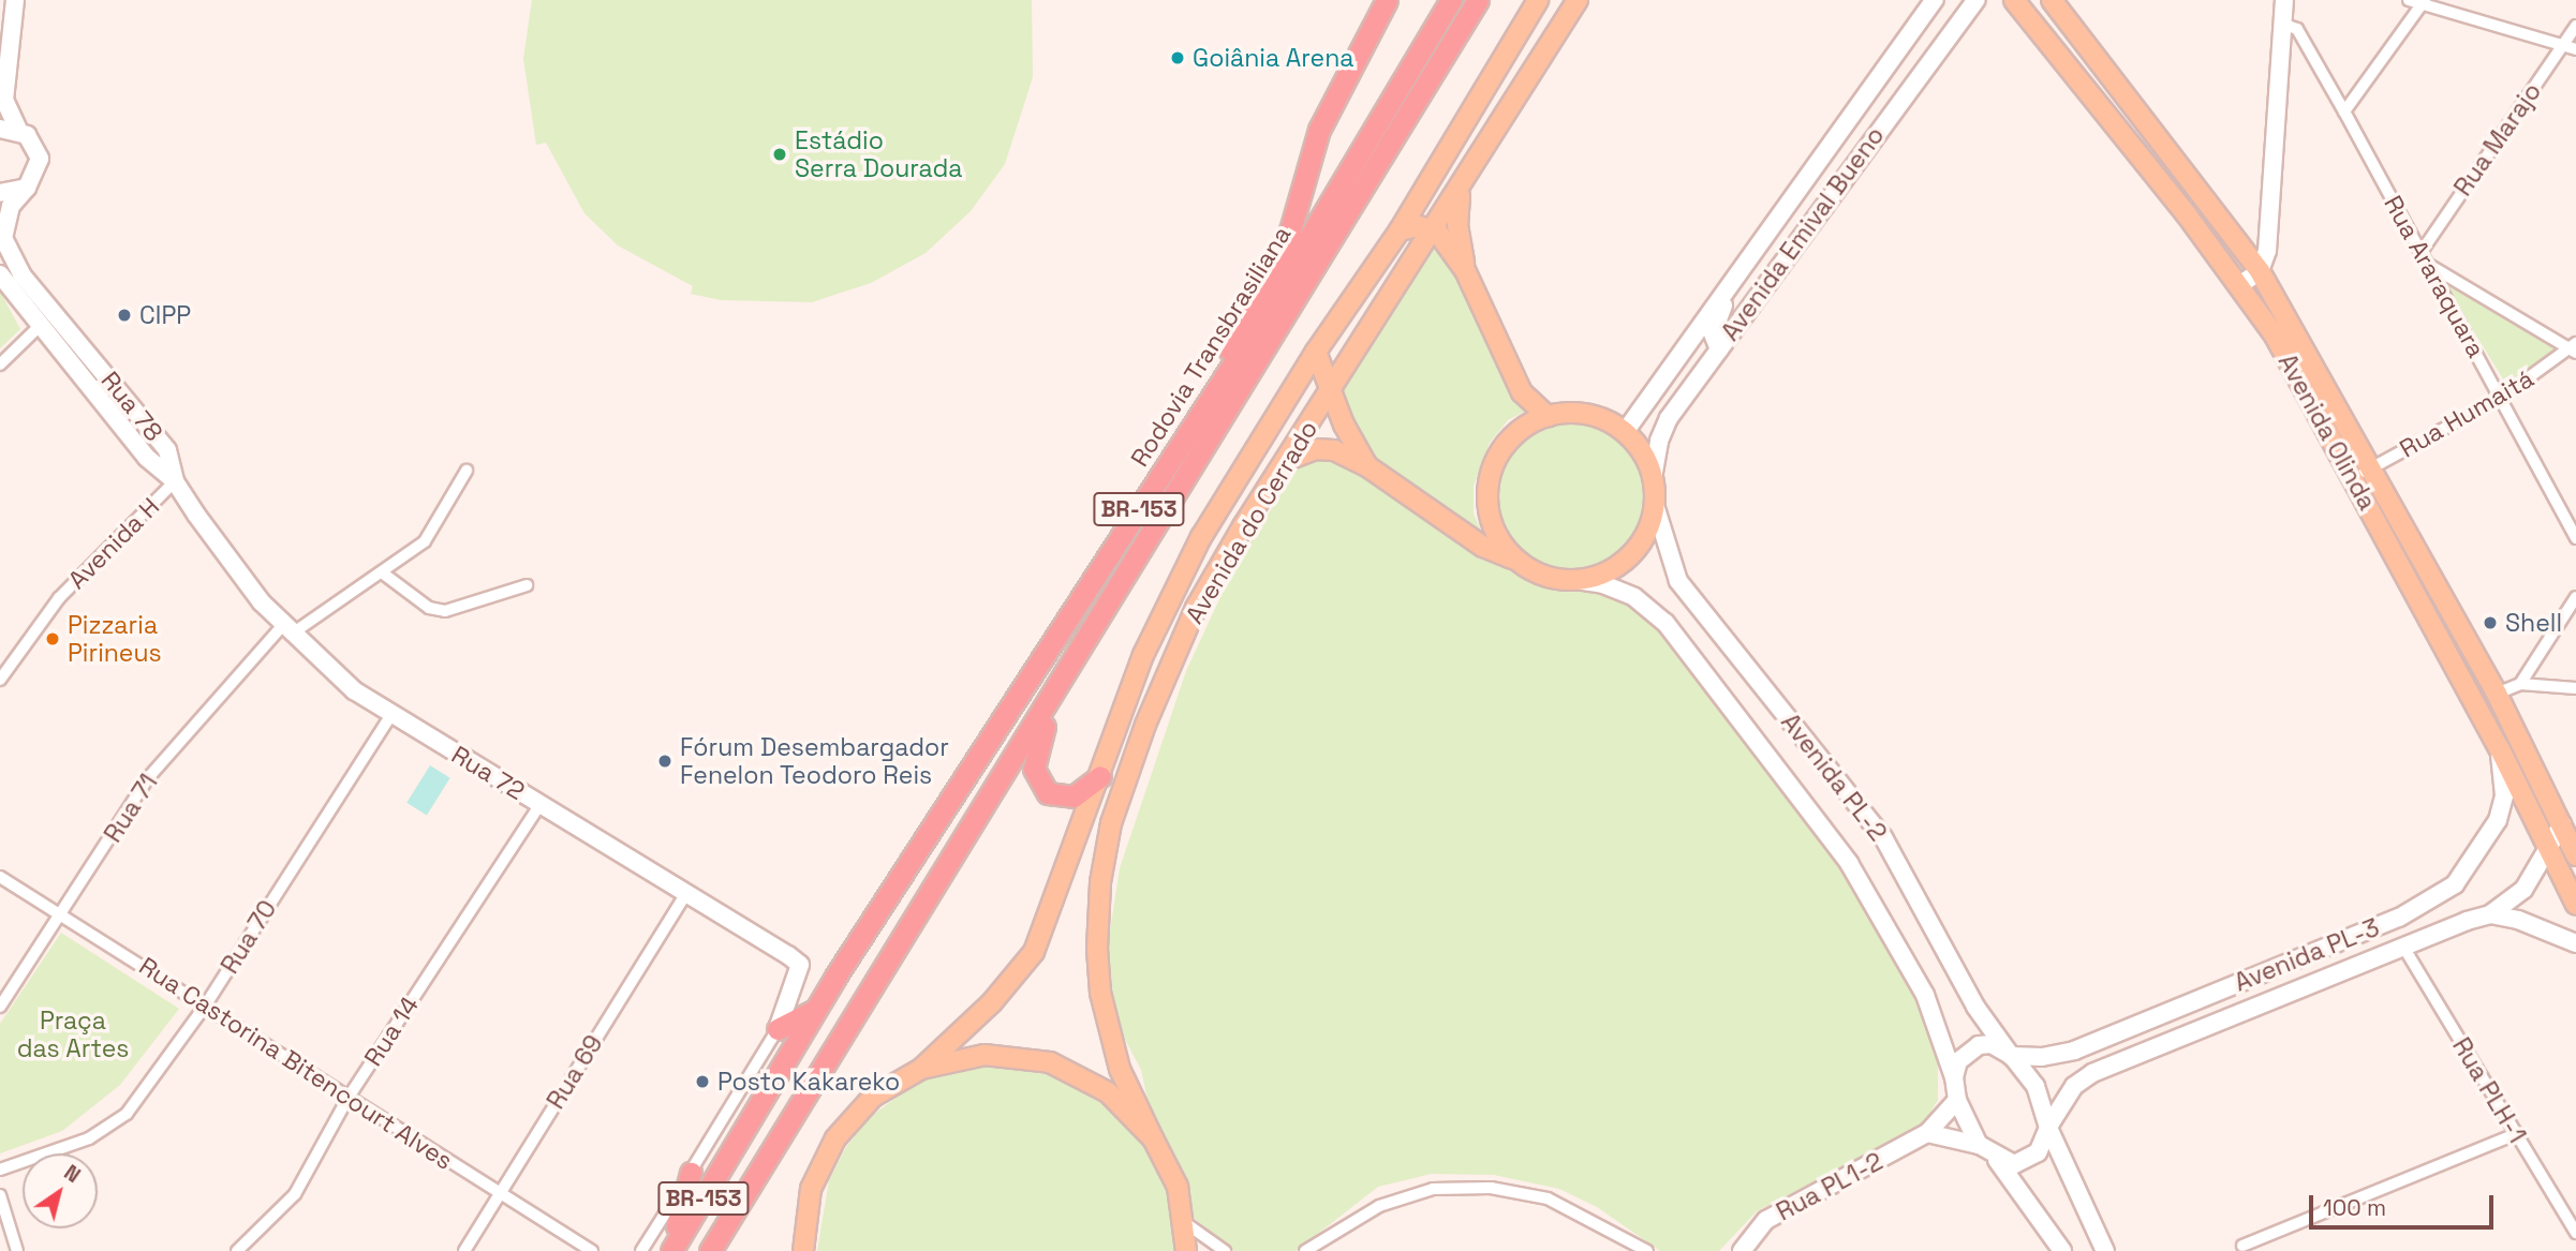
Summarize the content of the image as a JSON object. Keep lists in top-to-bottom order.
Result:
{
  "streets": {
    "highway": ["Rodovia Transbrasiliana", "BR-153"],
    "main road": ["Avenida Olinda", "Avenida do Cerrado"],
    "street": [
      "Rua Marajo",
      "Avenida Emival Bueno",
      "Rua Araraquara",
      "Rua 78",
      "Rua Humaitá",
      "Avenida H",
      "Rua 72",
      "Avenida PL-2",
      "Rua 71",
      "Rua 70",
      "Avenida PL-3",
      "Rua 14",
      "Rua Castorina Bitencourt Alves",
      "Rua 69",
      "Rua PLH-1",
      "Rua PL1-2"
    ]
  },
  "crossings": [
    ["Rua Marajo", "Rua Araraquara"],
    ["Avenida Emival Bueno", "Avenida PL-2"],
    ["Rua Araraquara", "Rua Humaitá"],
    ["Rua 78", "Avenida H"],
    ["Rua 78", "Rua 72"],
    ["Rua Humaitá", "Avenida Olinda"],
    ["Avenida Olinda", "Avenida PL-3"],
    ["Avenida H", "Rua 72"],
    ["Rua 72", "Rua 71"],
    ["Rua 72", "Rua 70"],
    ["Rua 72", "Rua 14"],
    ["Rua 72", "Rua 69"],
    ["Avenida PL-2", "Avenida PL-3"],
    ["Avenida PL-2", "Rua PL1-2"],
    ["Rua 71", "Rua Castorina Bitencourt Alves"],
    ["Rua 70", "Rua Castorina Bitencourt Alves"],
    ["Avenida PL-3", "Rua PLH-1"],
    ["Avenida PL-3", "Rua PL1-2"],
    ["Rua 14", "Rua Castorina Bitencourt Alves"],
    ["Rua Castorina Bitencourt Alves", "Rua 69"]
  ],
  "parks": ["Praça das Artes"],
  "places": [
    "Goiânia Arena",
    "Estádio Serra Dourada",
    "CIPP",
    "Shell",
    "Pizzaria Pirineus",
    "Fórum Desembargador Fenelon Teodoro Reis",
    "Posto Kakareko"
  ],
  "scale_bar": "100 m",
  "north": "top right"
}
